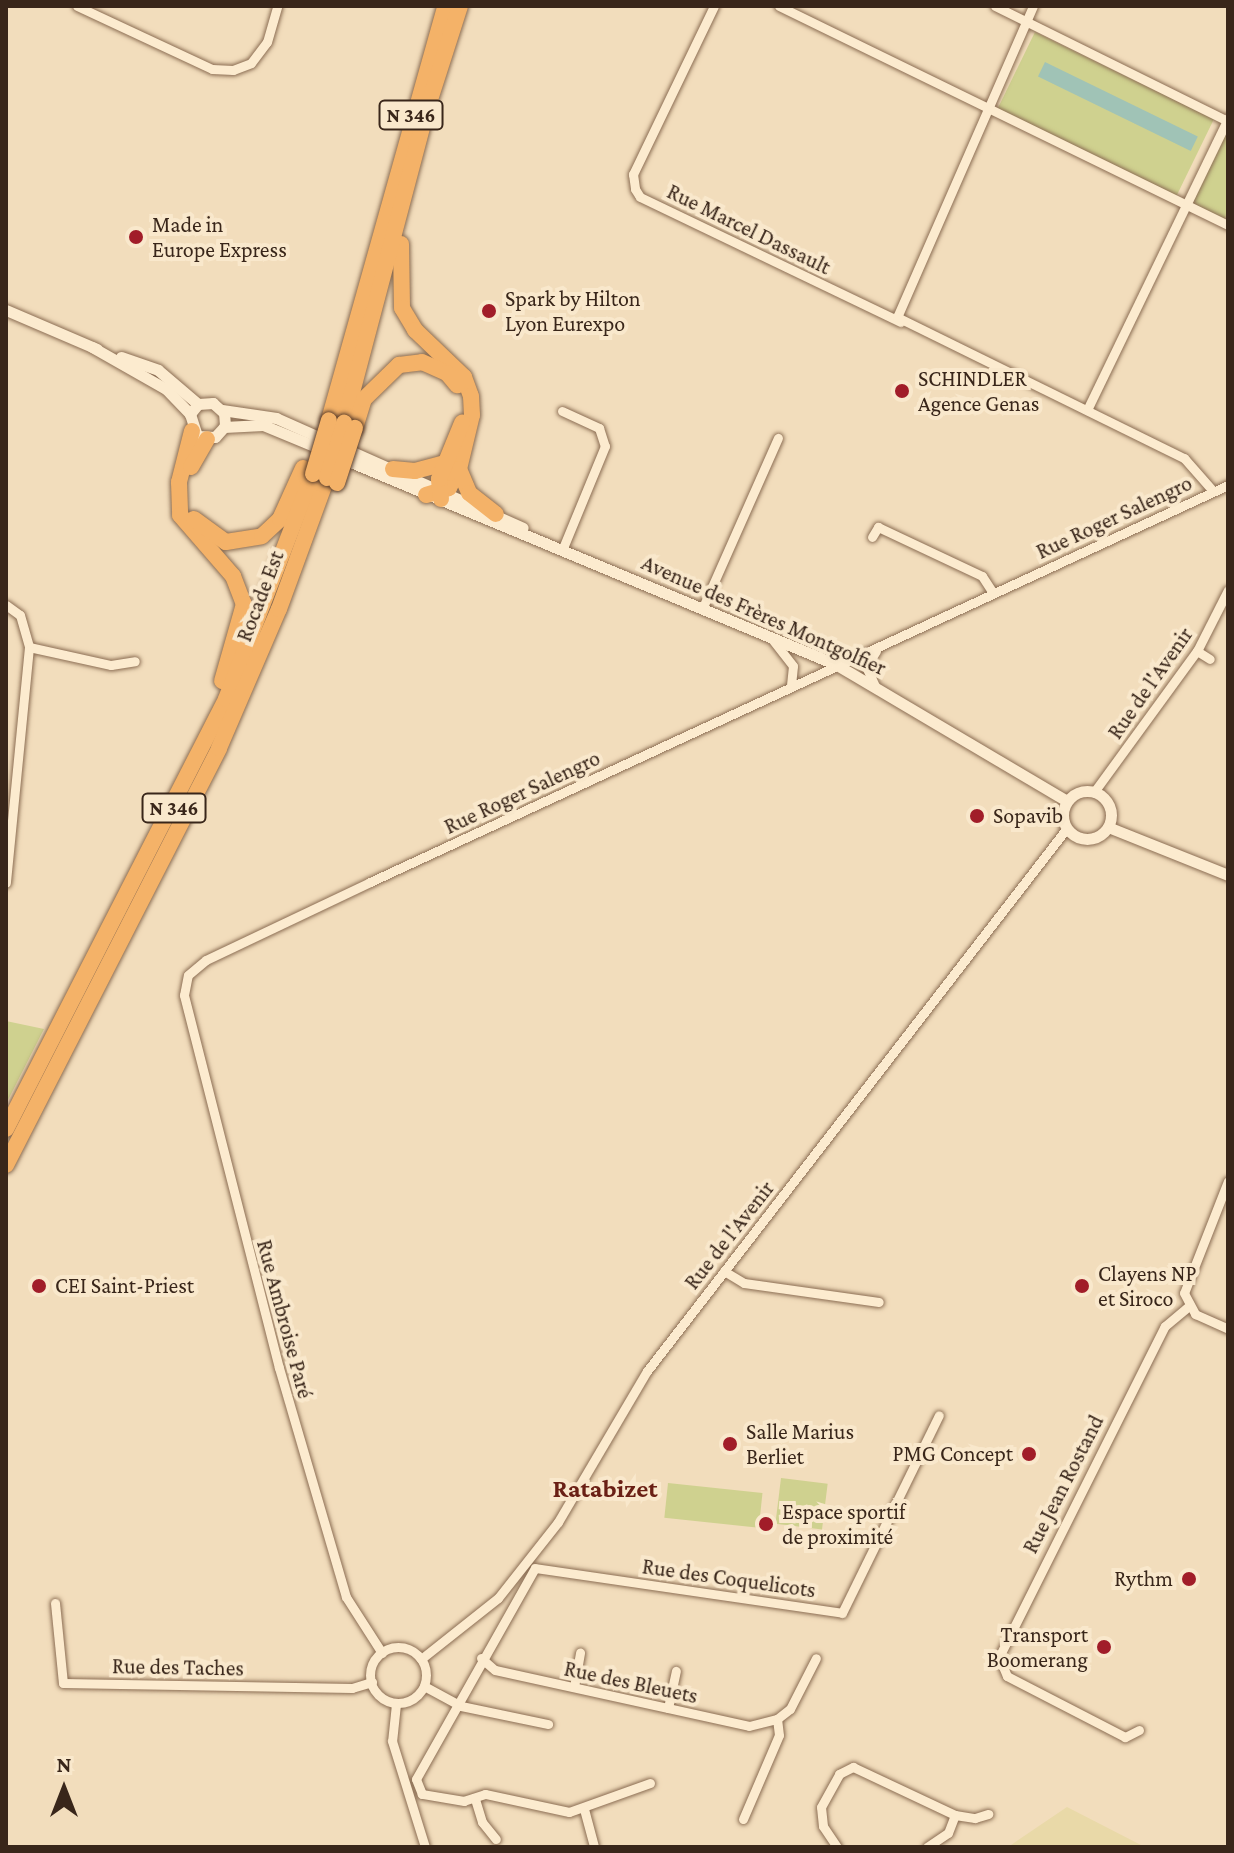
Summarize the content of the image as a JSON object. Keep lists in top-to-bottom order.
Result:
{
  "streets": {
    "highway": ["N 346", "Rocade Est"],
    "street": [
      "Rue Marcel Dassault",
      "Rue Roger Salengro",
      "Avenue des Frères Montgolfier",
      "Rue de l'Avenir",
      "Rue Ambroise Paré",
      "Rue Jean Rostand",
      "Rue des Coquelicots",
      "Rue des Taches",
      "Rue des Bleuets"
    ]
  },
  "crossings": [
    ["N 346", "Rocade Est"],
    ["Rue Marcel Dassault", "Rue Roger Salengro"],
    ["Rue Roger Salengro", "Avenue des Frères Montgolfier"],
    ["Rue Roger Salengro", "Rue Ambroise Paré"],
    ["Avenue des Frères Montgolfier", "Rue de l'Avenir"],
    ["Rue de l'Avenir", "Rue Ambroise Paré"],
    ["Rue de l'Avenir", "Rue des Taches"],
    ["Rue Ambroise Paré", "Rue des Taches"],
    ["Rue des Coquelicots", "Rue des Bleuets"]
  ],
  "districts": ["Ratabizet"],
  "places": [
    "Made in Europe Express",
    "Spark by Hilton Lyon Eurexpo",
    "SCHINDLER Agence Genas",
    "Sopavib",
    "CEI Saint-Priest",
    "Clayens NP et Siroco",
    "Salle Marius Berliet",
    "PMG Concept",
    "Espace sportif de proximité",
    "Rythm",
    "Transport Boomerang"
  ],
  "north": "top"
}
